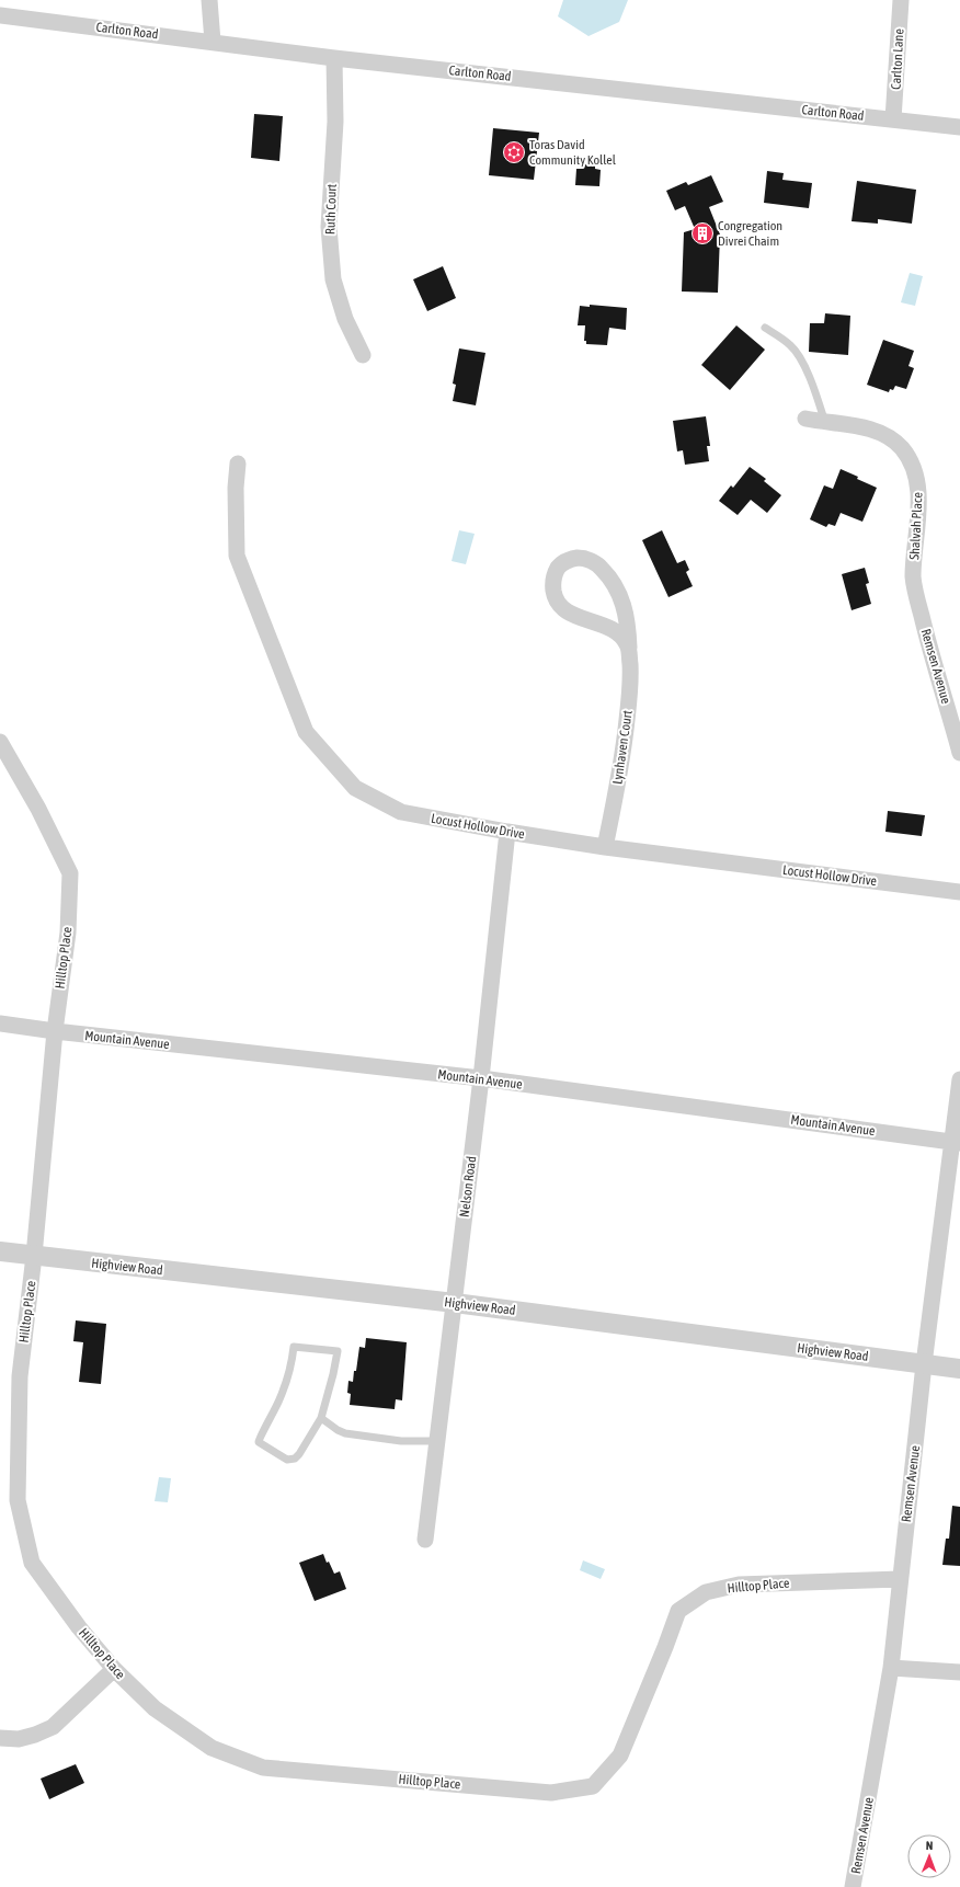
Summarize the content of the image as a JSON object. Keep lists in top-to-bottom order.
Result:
{
  "streets": {
    "street": [
      "Carlton Road",
      "Carlton Lane",
      "Ruth Court",
      "Shalvah Place",
      "Remsen Avenue",
      "Lynhaven Court",
      "Locust Hollow Drive",
      "Hilltop Place",
      "Mountain Avenue",
      "Nelson Road",
      "Highview Road"
    ]
  },
  "crossings": [
    ["Carlton Road", "Carlton Lane"],
    ["Carlton Road", "Ruth Court"],
    ["Shalvah Place", "Remsen Avenue"],
    ["Remsen Avenue", "Hilltop Place"],
    ["Remsen Avenue", "Mountain Avenue"],
    ["Remsen Avenue", "Highview Road"],
    ["Lynhaven Court", "Locust Hollow Drive"],
    ["Locust Hollow Drive", "Nelson Road"],
    ["Hilltop Place", "Mountain Avenue"],
    ["Hilltop Place", "Highview Road"],
    ["Mountain Avenue", "Nelson Road"],
    ["Nelson Road", "Highview Road"]
  ],
  "places": {
    "synagogue": ["Toras David Community Kollel"],
    "building": ["Congregation Divrei Chaim"]
  },
  "north": "top"
}
